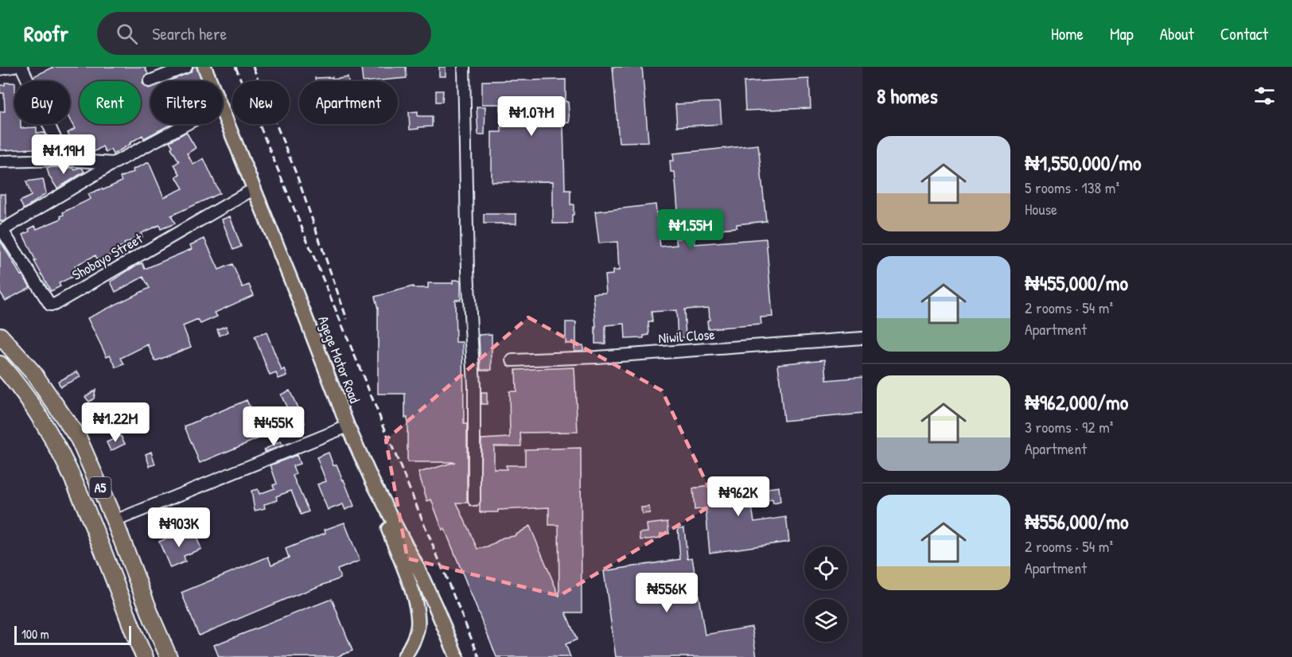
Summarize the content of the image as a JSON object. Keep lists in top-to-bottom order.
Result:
{
  "streets": {
    "highway": ["A5"],
    "main road": ["Agege Motor Road"],
    "street": ["Shobayo Street", "Niwil Close"]
  },
  "crossings": [
    ["Shobayo Street", "Agege Motor Road"]
  ],
  "scale_bar": "100 m",
  "page": {
    "header": "Roofr",
    "search": "Search here",
    "nav": [
      "Home",
      "Map",
      "About",
      "Contact"
    ],
    "heading": "8 homes",
    "chip": [
      "Buy",
      "Rent",
      "Filters",
      "New",
      "Apartment"
    ],
    "price": [
      "₦1.07M",
      "₦1.19M",
      "₦1.55M",
      "₦1.22M",
      "₦455K",
      "₦962K",
      "₦903K",
      "₦556K"
    ],
    "list": [
      {
        "name": "₦1,550,000/mo",
        "note": "5 rooms · 138 m² · House"
      },
      {
        "name": "₦455,000/mo",
        "note": "2 rooms · 54 m² · Apartment"
      },
      {
        "name": "₦962,000/mo",
        "note": "3 rooms · 92 m² · Apartment"
      },
      {
        "name": "₦556,000/mo",
        "note": "2 rooms · 54 m² · Apartment"
      }
    ],
    "scale": "100 m"
  }
}
